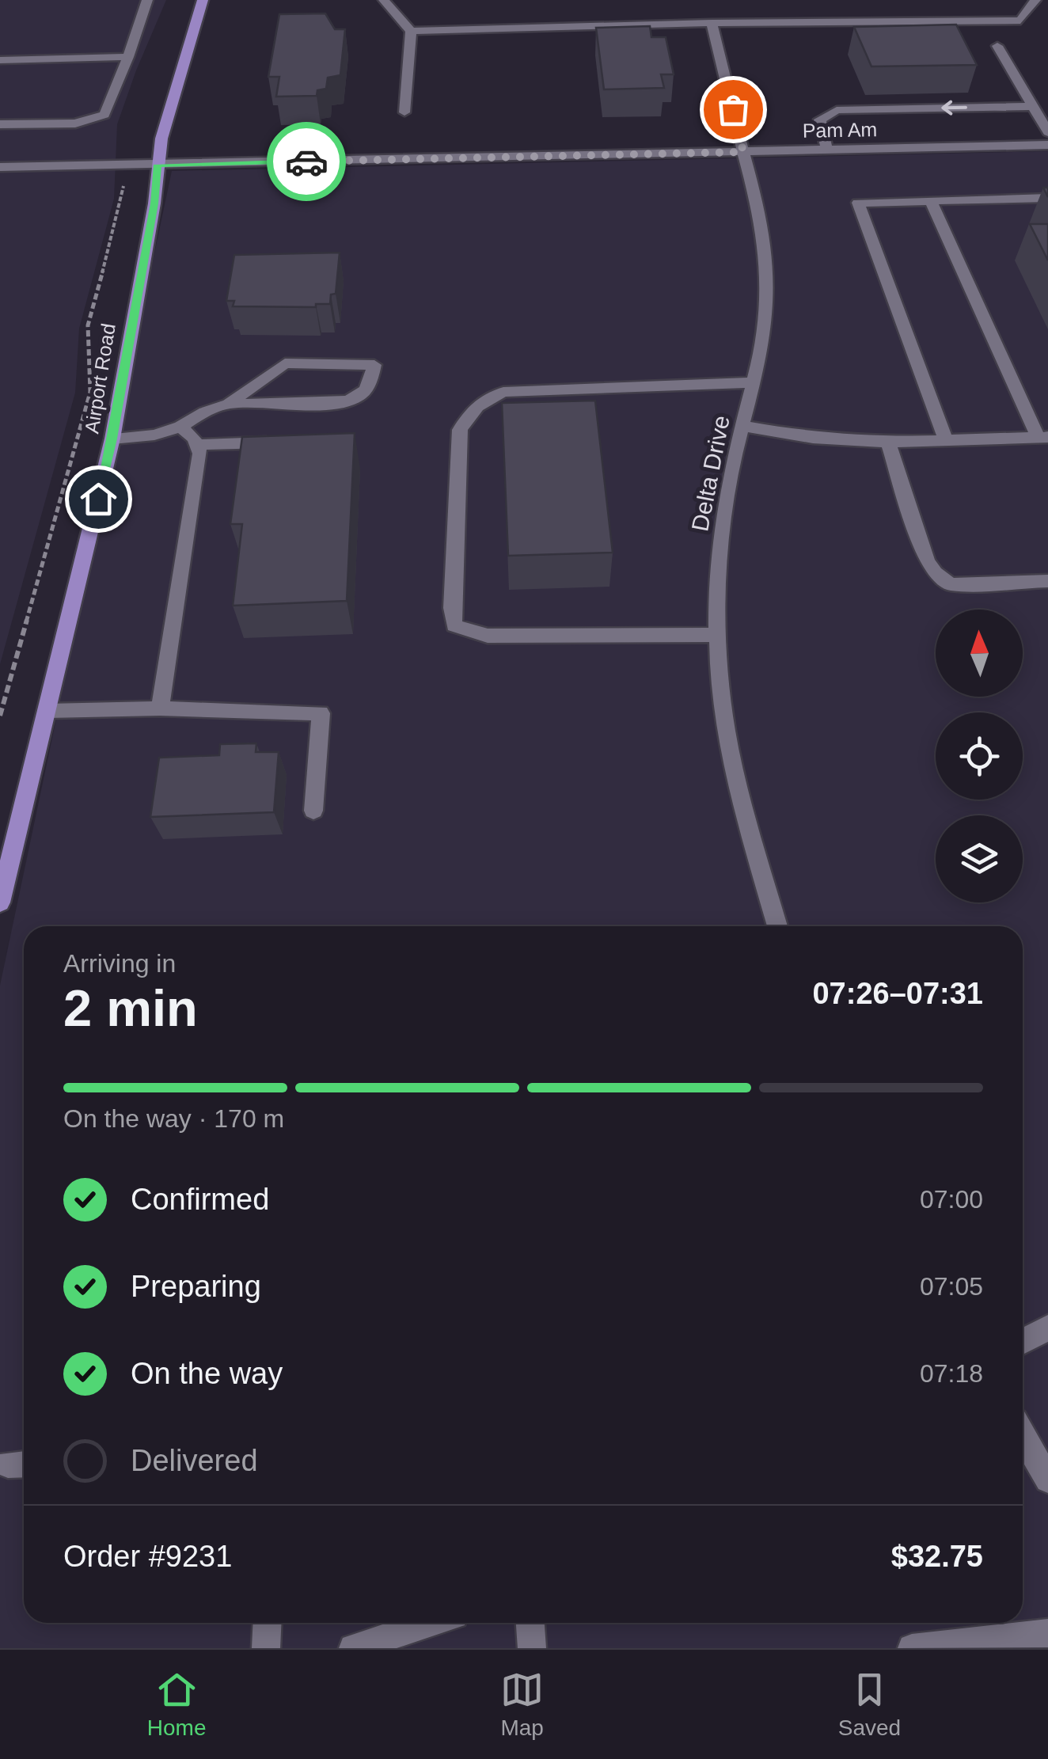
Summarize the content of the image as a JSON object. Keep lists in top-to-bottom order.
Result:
{
  "streets": {
    "main road": ["Airport Road"],
    "street": ["Pam Am", "Delta Drive"]
  },
  "crossings": [
    ["Pam Am", "Airport Road"],
    ["Pam Am", "Delta Drive"]
  ],
  "north": "top",
  "page": {
    "heading": ["2 min", "Arriving in", "07:26–07:31"],
    "panel": ["Order #9231", "$32.75"],
    "bar": "On the way · 170 m",
    "list": [
      ["Confirmed", "07:00"],
      ["Preparing", "07:05"],
      ["On the way", "07:18"],
      "Delivered"
    ],
    "tabs": ["Home", "Map", "Saved"]
  }
}
